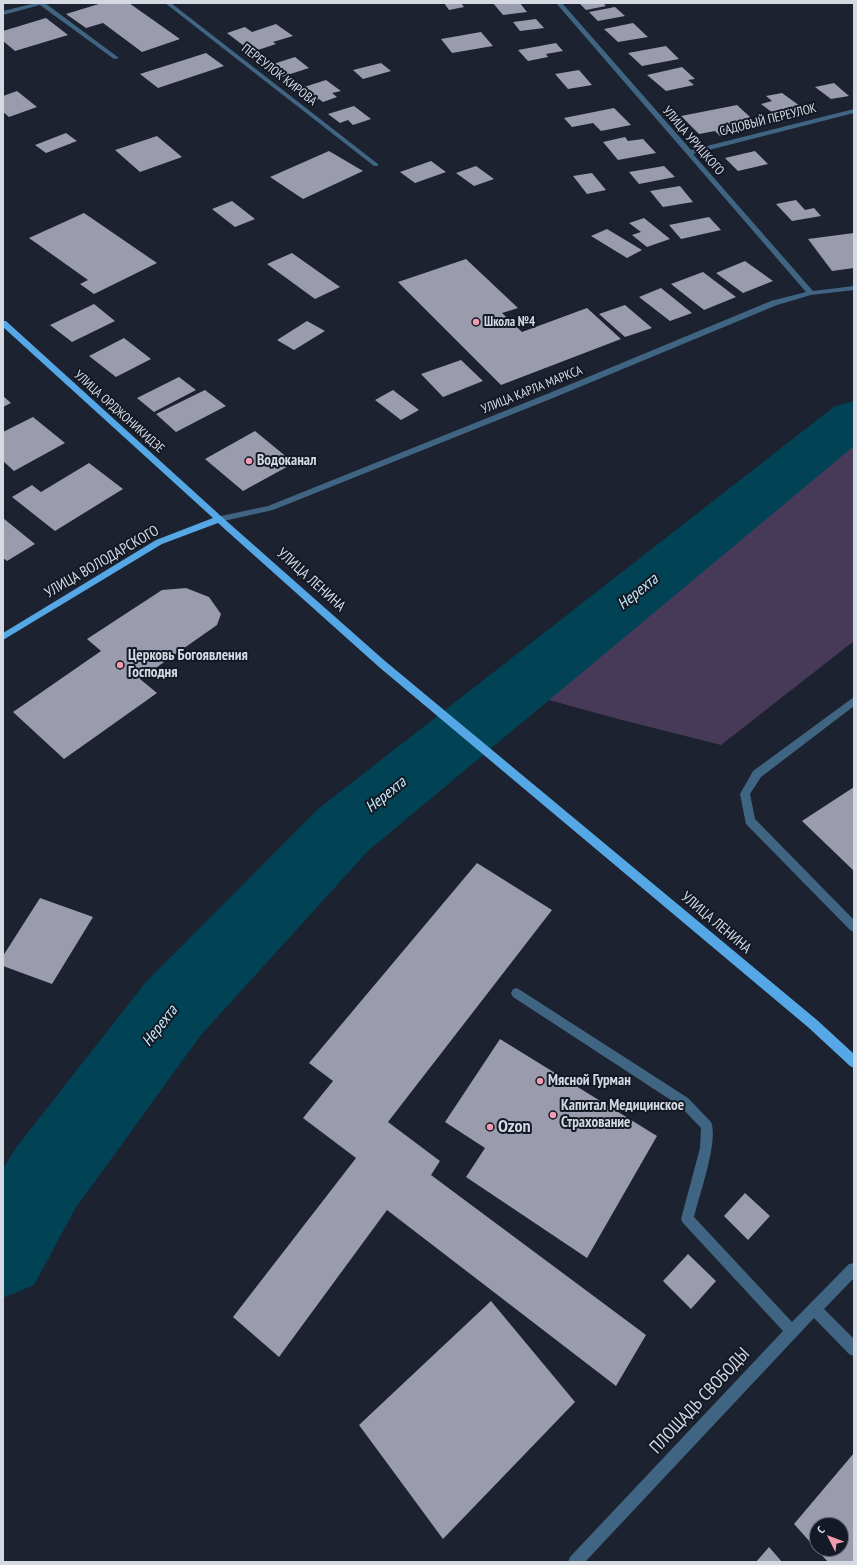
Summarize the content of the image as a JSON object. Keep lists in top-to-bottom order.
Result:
{
  "streets": {
    "main road": ["УЛИЦА ОРДЖОНИКИДЗЕ", "УЛИЦА ВОЛОДАРСКОГО", "УЛИЦА ЛЕНИНА"],
    "street": [
      "ПЕРЕУЛОК КИРОВА",
      "САДОВЫЙ ПЕРЕУЛОК",
      "УЛИЦА УРИЦКОГО",
      "УЛИЦА КАРЛА МАРКСА",
      "ПЛОЩАДЬ СВОБОДЫ"
    ]
  },
  "crossings": [
    ["САДОВЫЙ ПЕРЕУЛОК", "УЛИЦА УРИЦКОГО"],
    ["УЛИЦА УРИЦКОГО", "УЛИЦА КАРЛА МАРКСА"],
    ["УЛИЦА КАРЛА МАРКСА", "УЛИЦА ОРДЖОНИКИДЗЕ"],
    ["УЛИЦА КАРЛА МАРКСА", "УЛИЦА ВОЛОДАРСКОГО"],
    ["УЛИЦА КАРЛА МАРКСА", "УЛИЦА ЛЕНИНА"],
    ["УЛИЦА ОРДЖОНИКИДЗЕ", "УЛИЦА ВОЛОДАРСКОГО"],
    ["УЛИЦА ОРДЖОНИКИДЗЕ", "УЛИЦА ЛЕНИНА"],
    ["УЛИЦА ВОЛОДАРСКОГО", "УЛИЦА ЛЕНИНА"]
  ],
  "water": ["Нерехта"],
  "places": [
    "Школа №4",
    "Водоканал",
    "Церковь Богоявления Господня",
    "Мясной Гурман",
    "Капитал Медицинское Страхование",
    "Ozon"
  ],
  "north": "top left"
}
